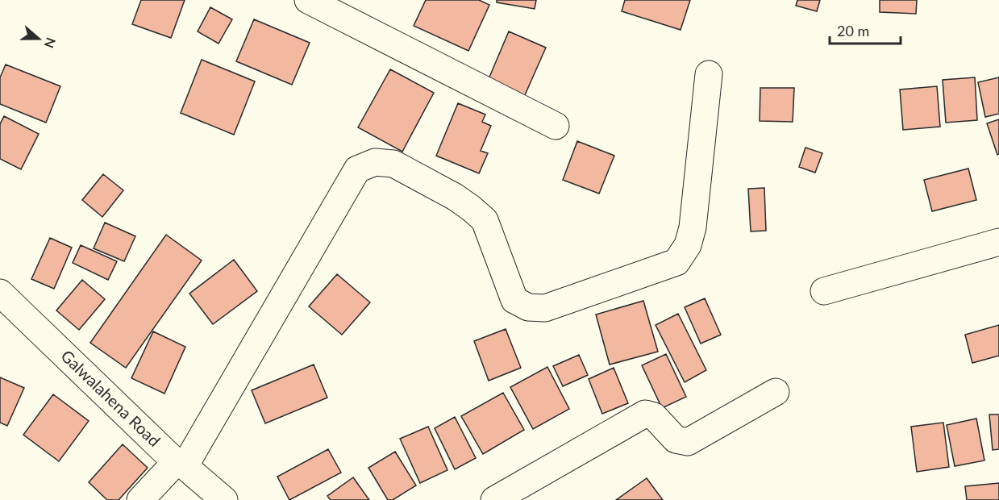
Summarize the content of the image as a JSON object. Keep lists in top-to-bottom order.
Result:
{
  "streets": {
    "street": ["Galwalahena Road"]
  },
  "scale_bar": "20 m",
  "north": "right"
}
